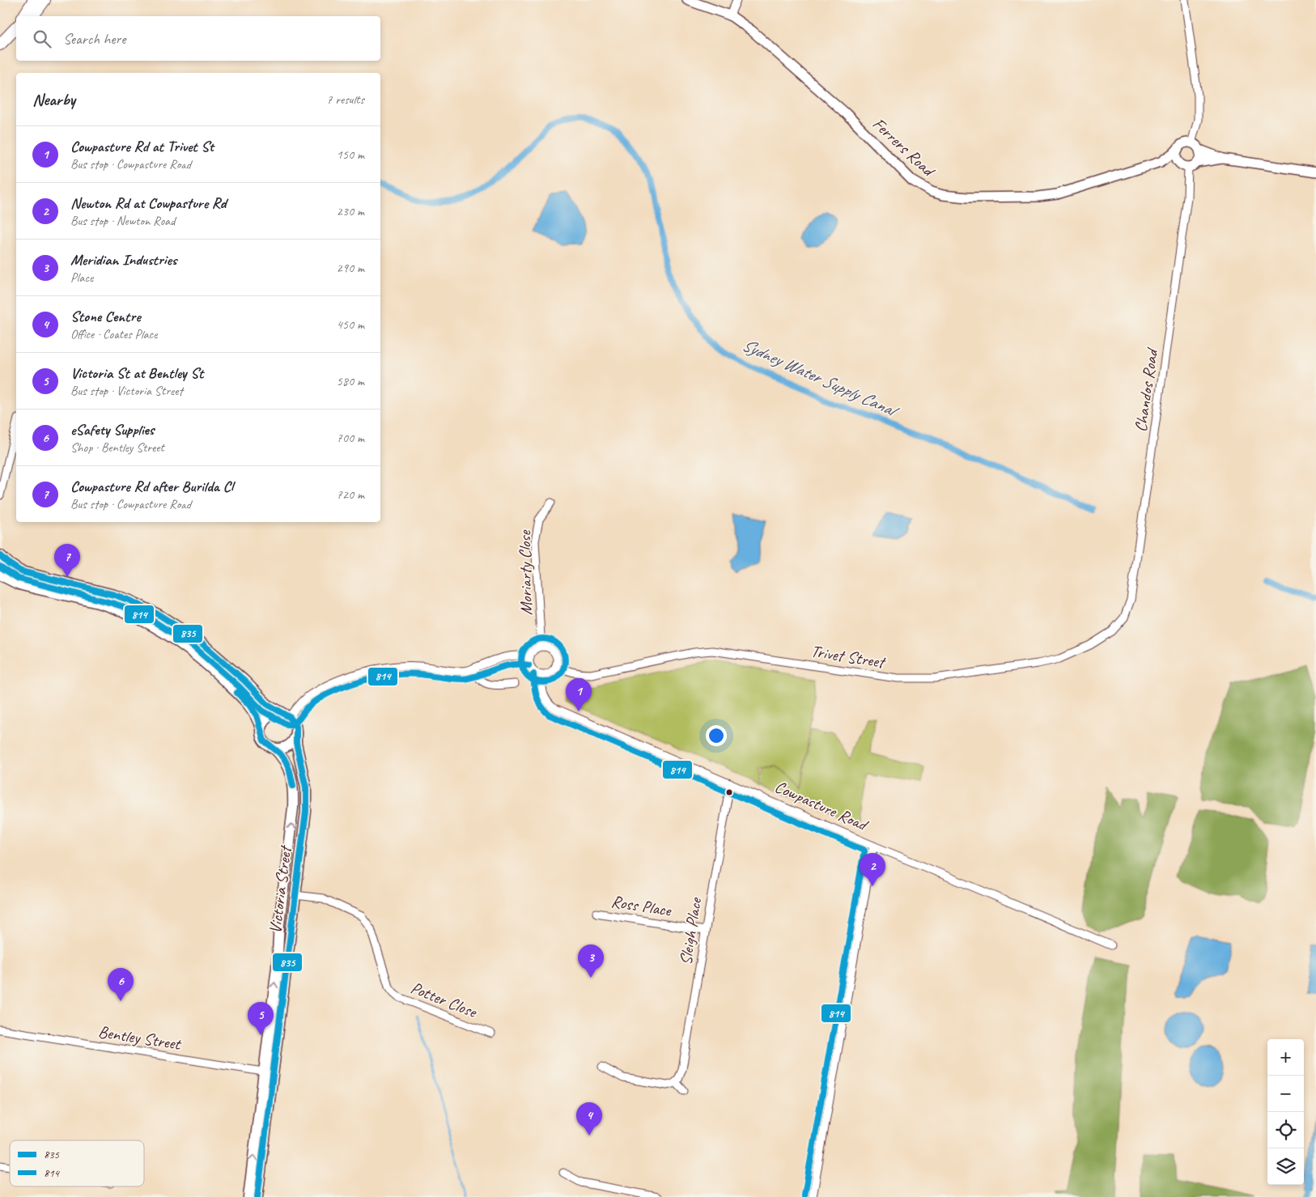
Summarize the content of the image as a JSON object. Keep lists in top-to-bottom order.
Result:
{
  "streets": {
    "main road": ["Victoria Street"],
    "street": [
      "Ferrers Road",
      "Chandos Road",
      "Moriarty Close",
      "Trivet Street",
      "Cowpasture Road",
      "Ross Place",
      "Sleigh Place",
      "Potter Close",
      "Bentley Street"
    ]
  },
  "crossings": [
    ["Ferrers Road", "Chandos Road"],
    ["Chandos Road", "Trivet Street"],
    ["Moriarty Close", "Trivet Street"],
    ["Moriarty Close", "Cowpasture Road"],
    ["Trivet Street", "Cowpasture Road"],
    ["Cowpasture Road", "Sleigh Place"],
    ["Victoria Street", "Potter Close"],
    ["Victoria Street", "Bentley Street"],
    ["Ross Place", "Sleigh Place"]
  ],
  "water": ["Sydney Water Supply Canal"],
  "lines": ["transit line 835", "transit line 814"],
  "legend": ["835", "814"],
  "page": {
    "search": "Search here",
    "heading": ["Nearby", "7 results"],
    "list": [
      {
        "mark": "1",
        "name": "Cowpasture Rd at Trivet St",
        "note": "Bus stop · Cowpasture Road",
        "value": "150 m"
      },
      {
        "mark": "2",
        "name": "Newton Rd at Cowpasture Rd",
        "note": "Bus stop · Newton Road",
        "value": "230 m"
      },
      {
        "mark": "3",
        "name": "Meridian Industries",
        "note": "Place",
        "value": "290 m"
      },
      {
        "mark": "4",
        "name": "Stone Centre",
        "note": "Office · Coates Place",
        "value": "450 m"
      },
      {
        "mark": "5",
        "name": "Victoria St at Bentley St",
        "note": "Bus stop · Victoria Street",
        "value": "580 m"
      },
      {
        "mark": "6",
        "name": "eSafety Supplies",
        "note": "Shop · Bentley Street",
        "value": "700 m"
      },
      {
        "mark": "7",
        "name": "Cowpasture Rd after Burilda Cl",
        "note": "Bus stop · Cowpasture Road",
        "value": "720 m"
      }
    ],
    "pins": [
      "7",
      "1",
      "2",
      "3",
      "6",
      "5",
      "4"
    ],
    "map_buttons": ["+", "−"]
  }
}
